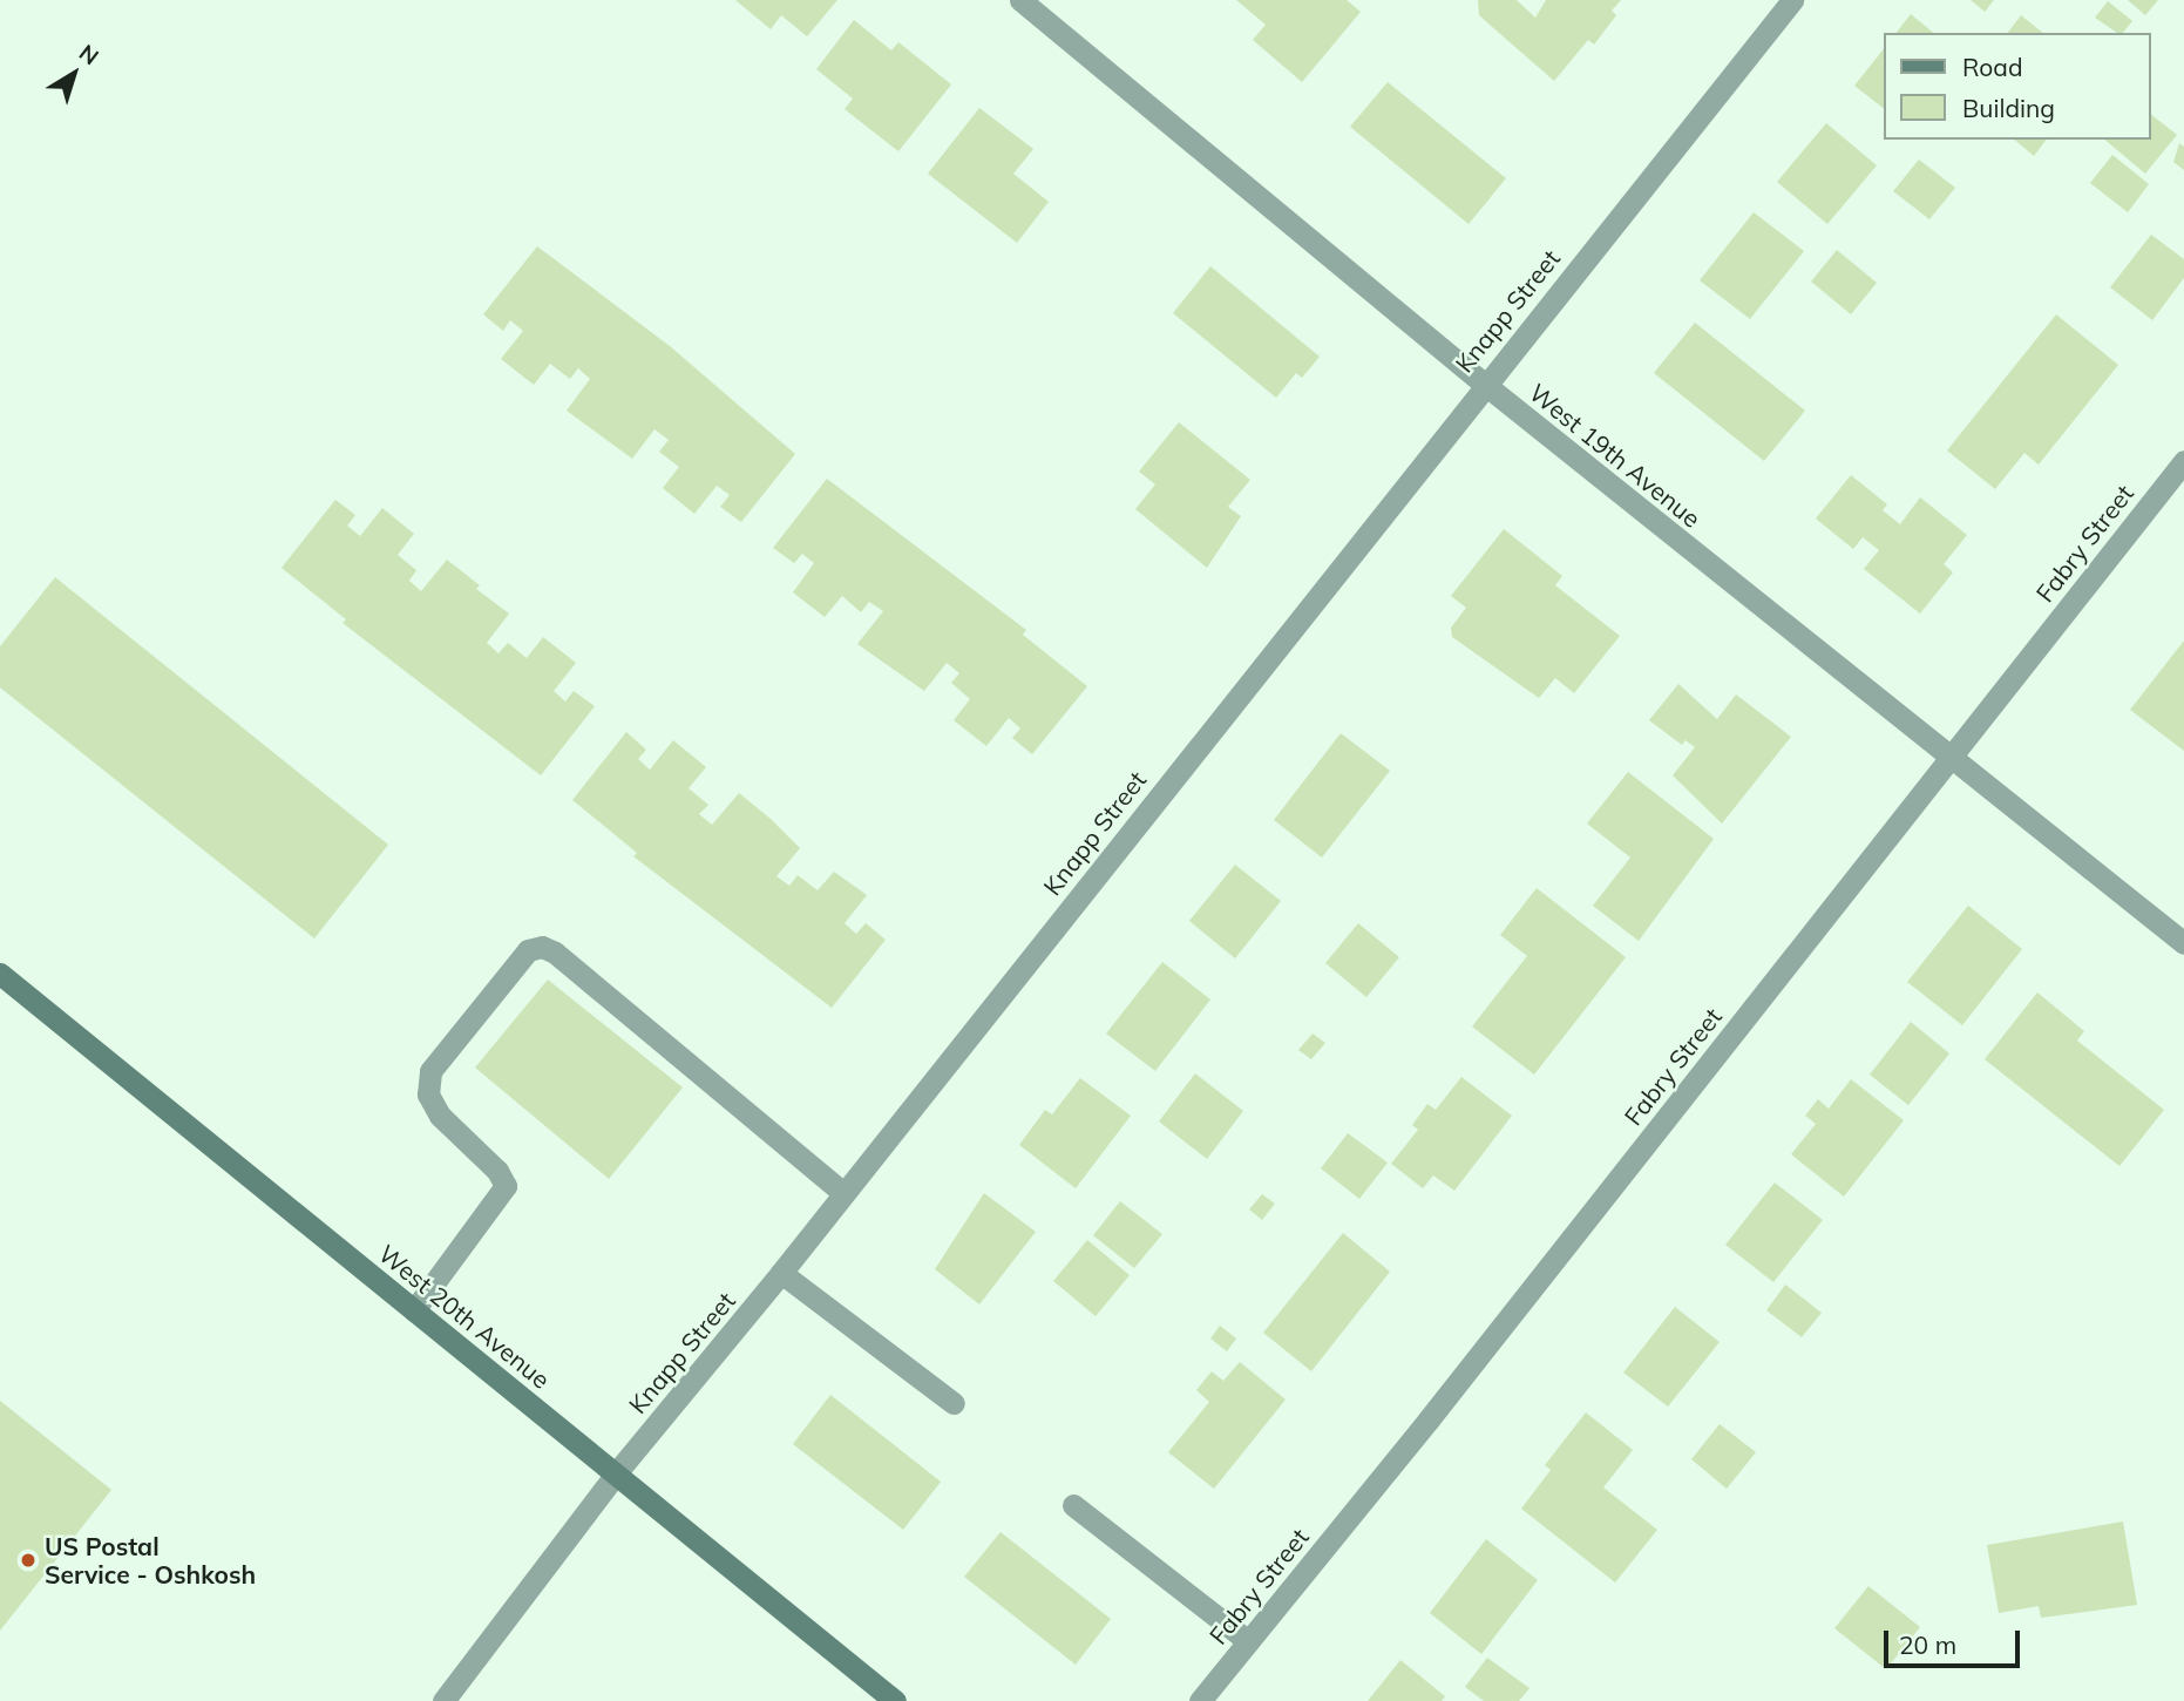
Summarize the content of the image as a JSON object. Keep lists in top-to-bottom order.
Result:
{
  "streets": {
    "main road": ["West 20th Avenue"],
    "street": ["Knapp Street", "West 19th Avenue", "Fabry Street"]
  },
  "crossings": [
    ["Knapp Street", "West 19th Avenue"],
    ["Knapp Street", "West 20th Avenue"],
    ["West 19th Avenue", "Fabry Street"]
  ],
  "places": ["US Postal Service - Oshkosh"],
  "legend": ["Road", "Building"],
  "scale_bar": "20 m",
  "north": "top right"
}
